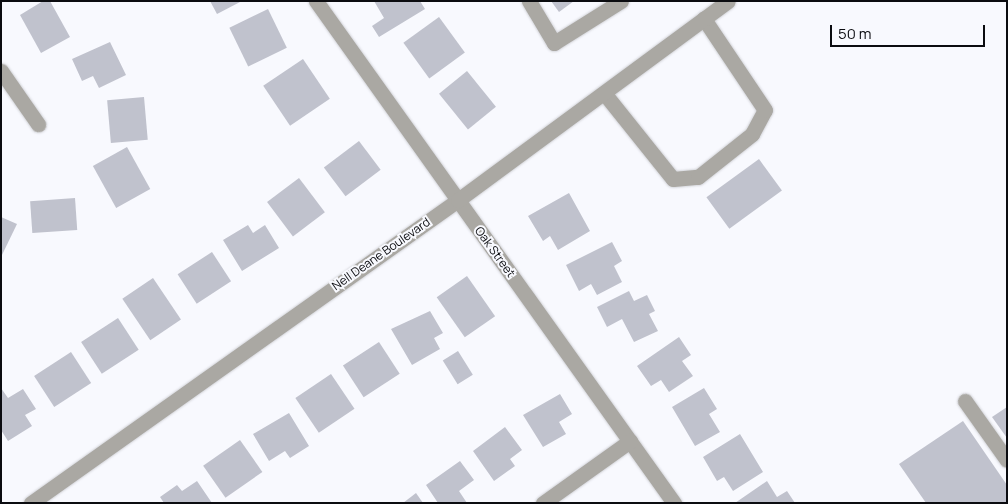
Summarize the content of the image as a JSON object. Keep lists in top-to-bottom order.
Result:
{
  "streets": {
    "street": ["Oak Street", "Nell Deane Boulevard"]
  },
  "crossings": [
    ["Oak Street", "Nell Deane Boulevard"]
  ],
  "scale_bar": "50 m"
}
